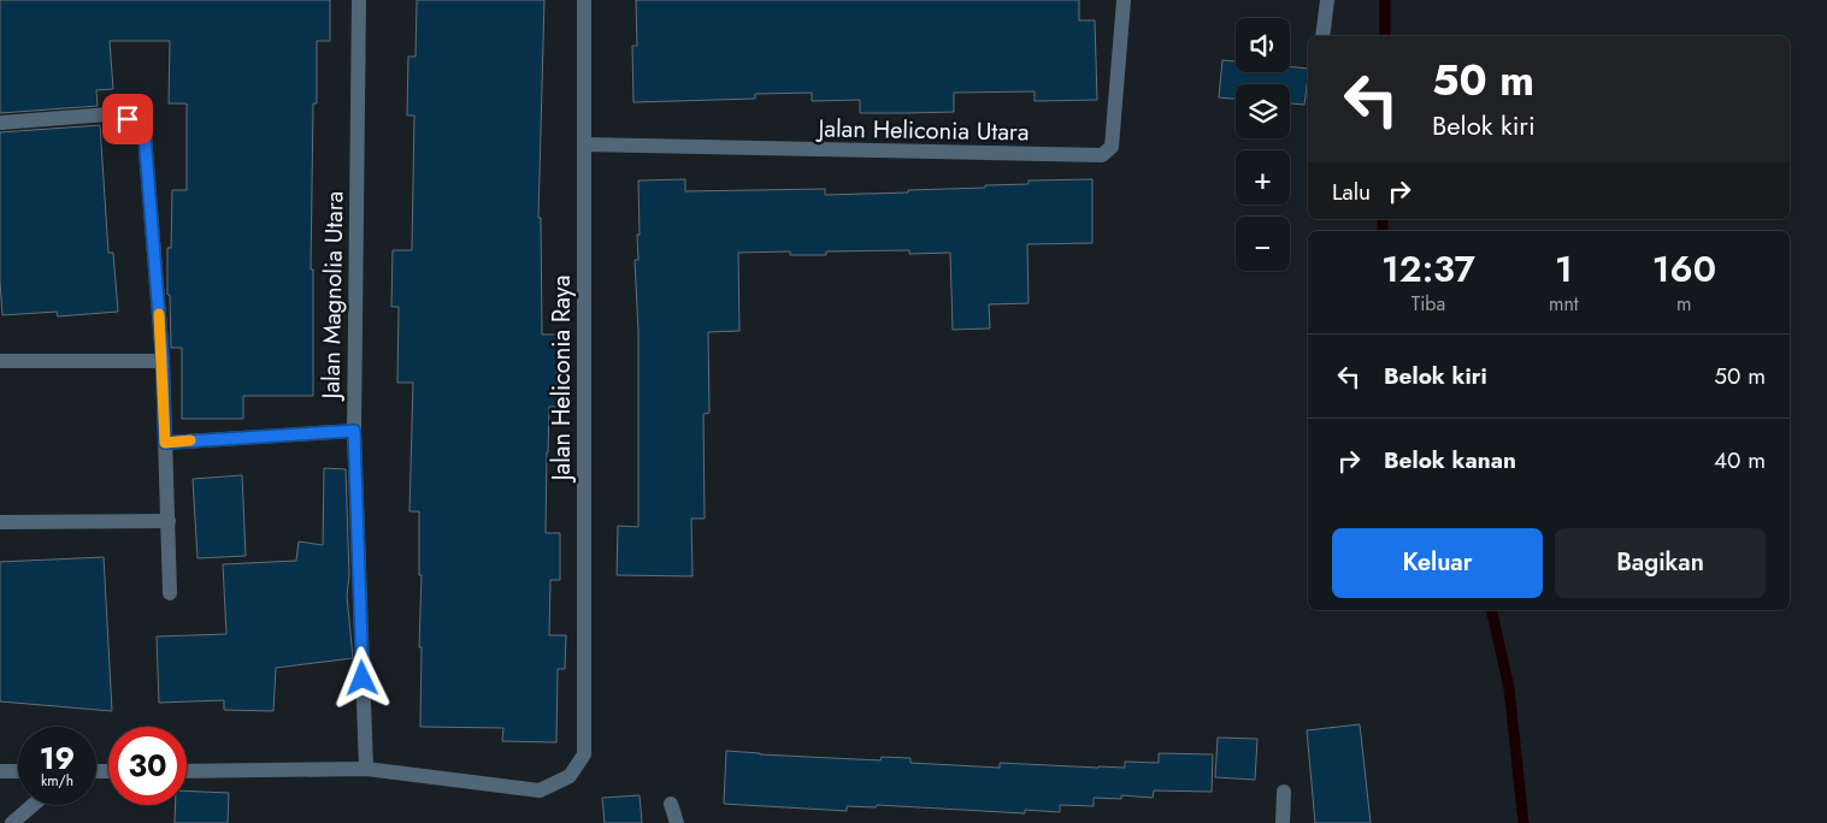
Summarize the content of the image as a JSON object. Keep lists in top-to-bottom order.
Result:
{
  "streets": {
    "street": ["Jalan Heliconia Utara", "Jalan Magnolia Utara", "Jalan Heliconia Raya"]
  },
  "crossings": [
    ["Jalan Heliconia Utara", "Jalan Heliconia Raya"],
    ["Jalan Magnolia Utara", "Jalan Heliconia Raya"]
  ],
  "page": {
    "map_buttons": ["+", "−"],
    "turn": ["50 m", "Belok kiri"],
    "then": "Lalu",
    "eta": [
      "12:37",
      "Tiba",
      "1",
      "mnt",
      "160",
      "m"
    ],
    "list": [
      {
        "name": "Belok kiri",
        "value": "50 m"
      },
      {
        "name": "Belok kanan",
        "value": "40 m"
      }
    ],
    "buttons": ["Keluar", "Bagikan"],
    "speed": "19 km/h",
    "limit": "30"
  }
}
